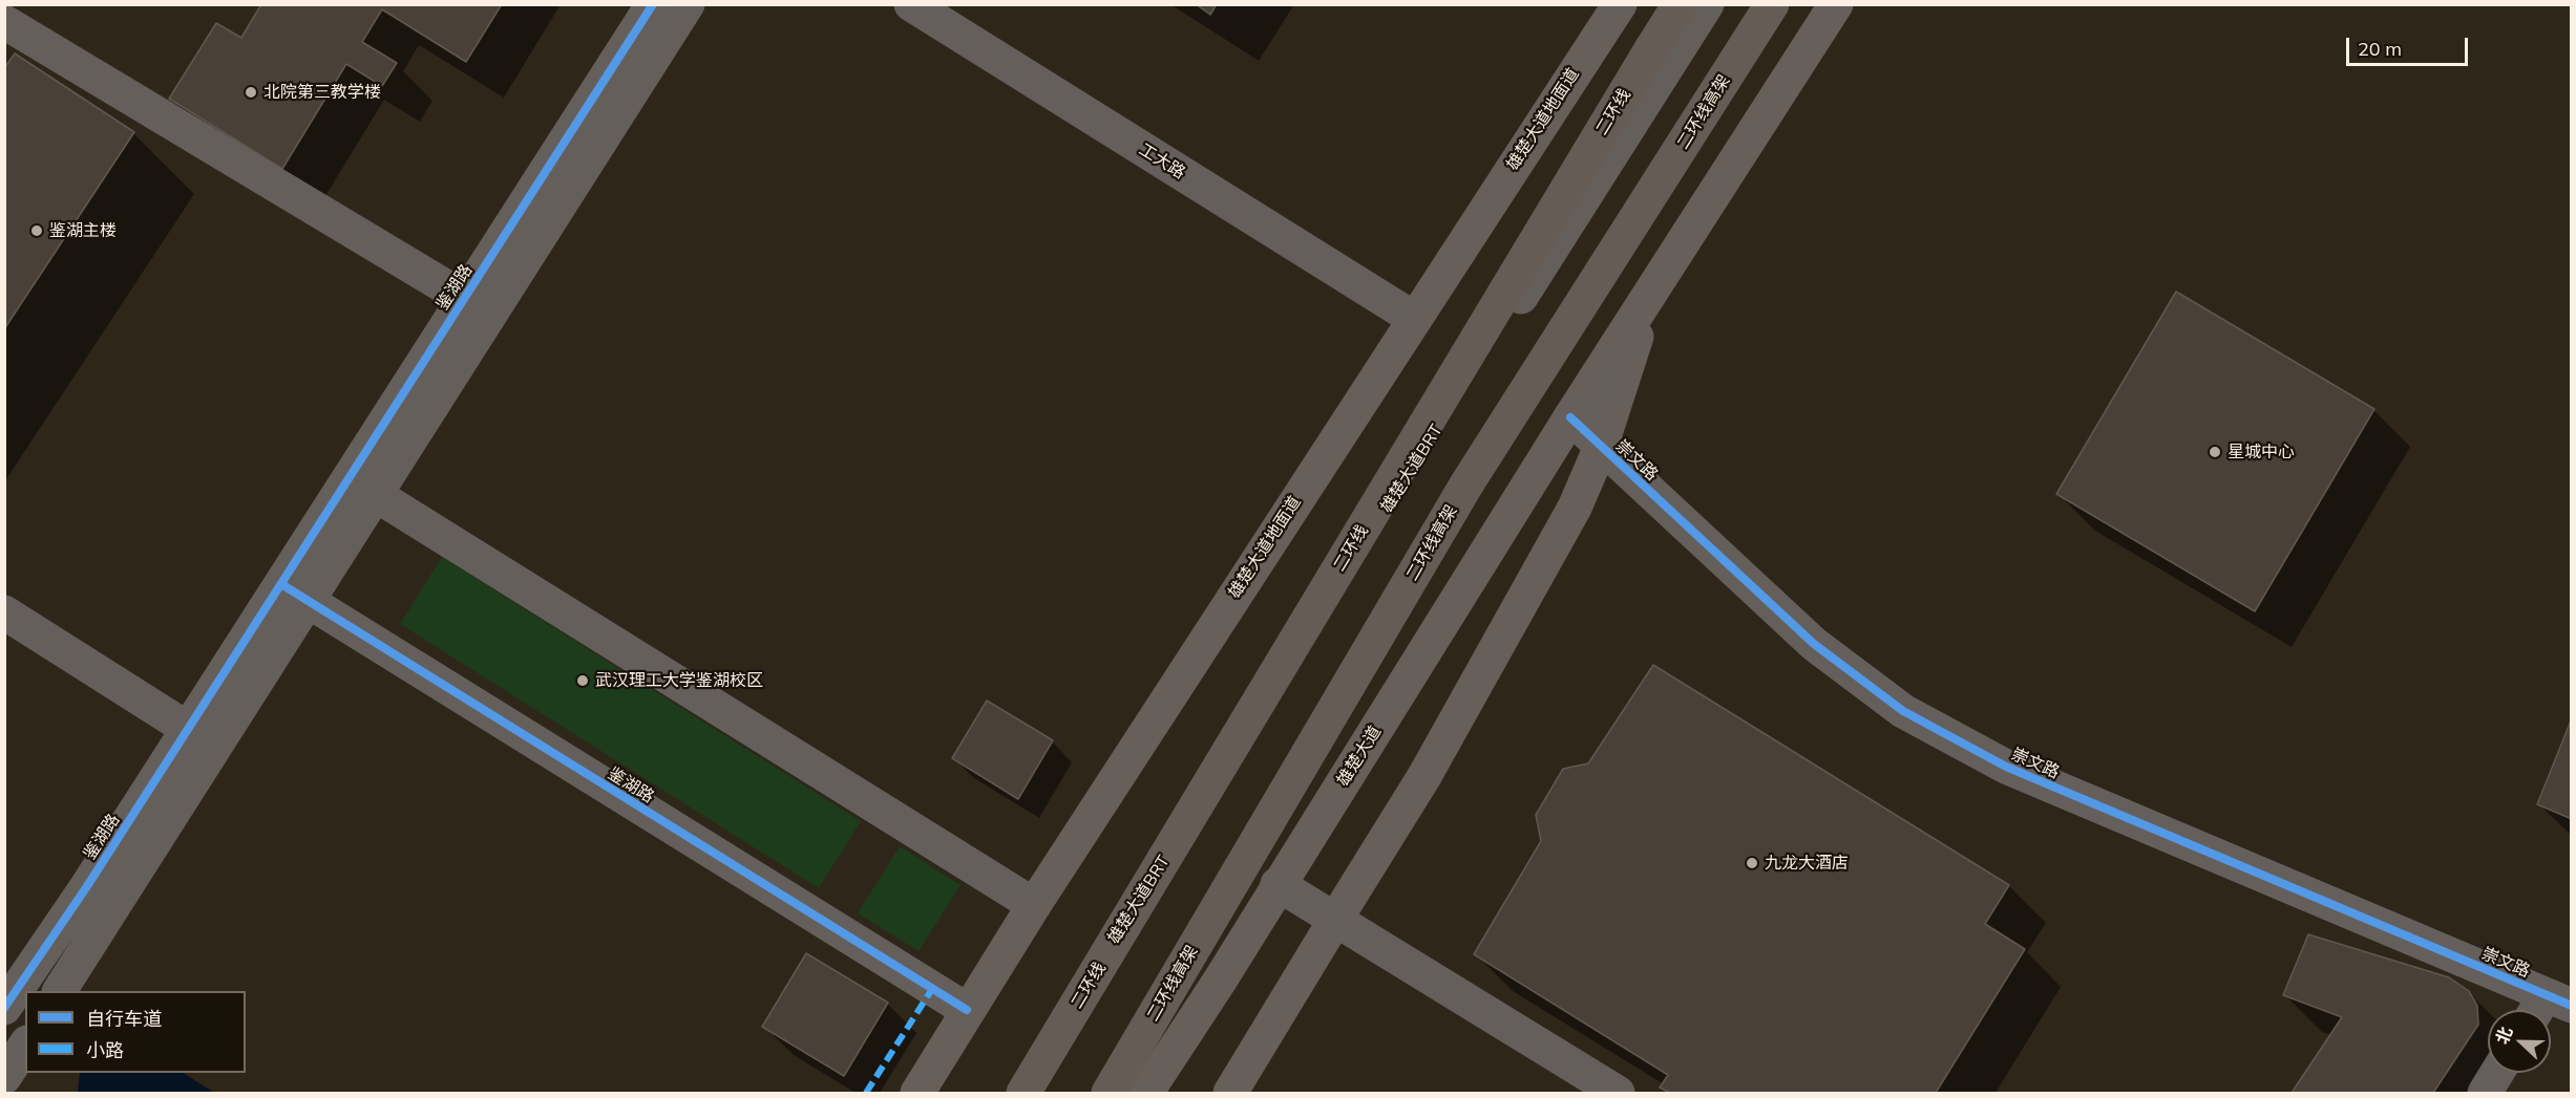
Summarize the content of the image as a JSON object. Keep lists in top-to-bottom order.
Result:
{
  "streets": {
    "highway": ["二环线", "二环线高架"],
    "main road": ["雄楚大道地面道", "雄楚大道"],
    "street": [
      "工大路",
      "鉴湖路",
      "崇文路",
      "雄楚大道BRT"
    ]
  },
  "crossings": [
    ["雄楚大道地面道", "工大路"],
    ["雄楚大道地面道", "鉴湖路"],
    ["崇文路", "雄楚大道"]
  ],
  "places": [
    "北院第三教学楼",
    "鉴湖主楼",
    "星城中心",
    "武汉理工大学鉴湖校区",
    "九龙大酒店"
  ],
  "legend": ["自行车道", "小路"],
  "scale_bar": "20 m",
  "north": "left"
}
